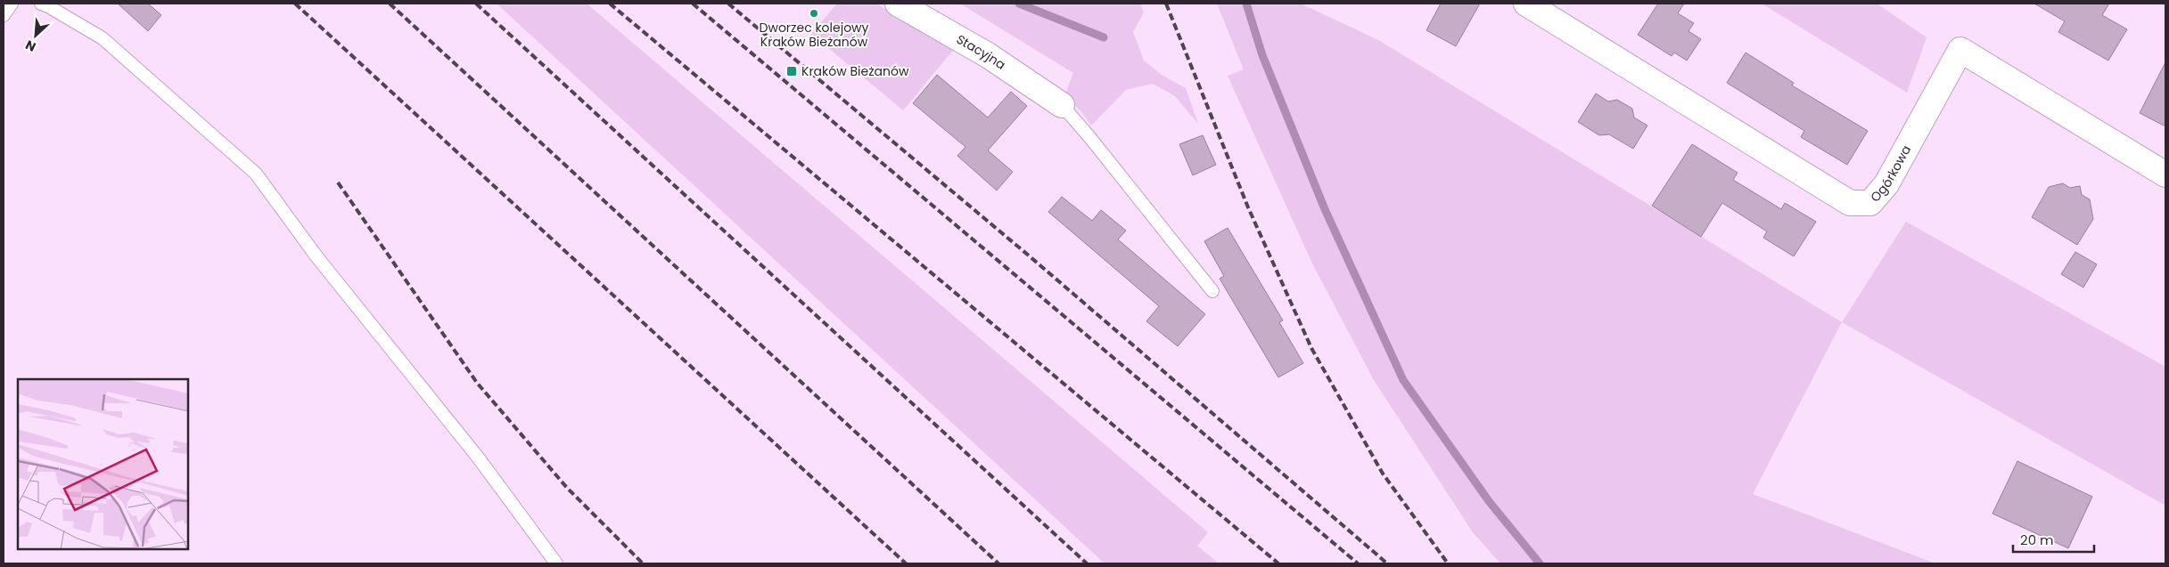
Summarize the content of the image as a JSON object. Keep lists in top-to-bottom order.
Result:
{
  "streets": {
    "street": ["Stacyjna", "Ogórkowa"]
  },
  "places": {
    "other": ["Dworzec kolejowy Kraków Bieżanów"],
    "transit": ["Kraków Bieżanów"]
  },
  "scale_bar": "20 m",
  "north": "bottom left"
}
